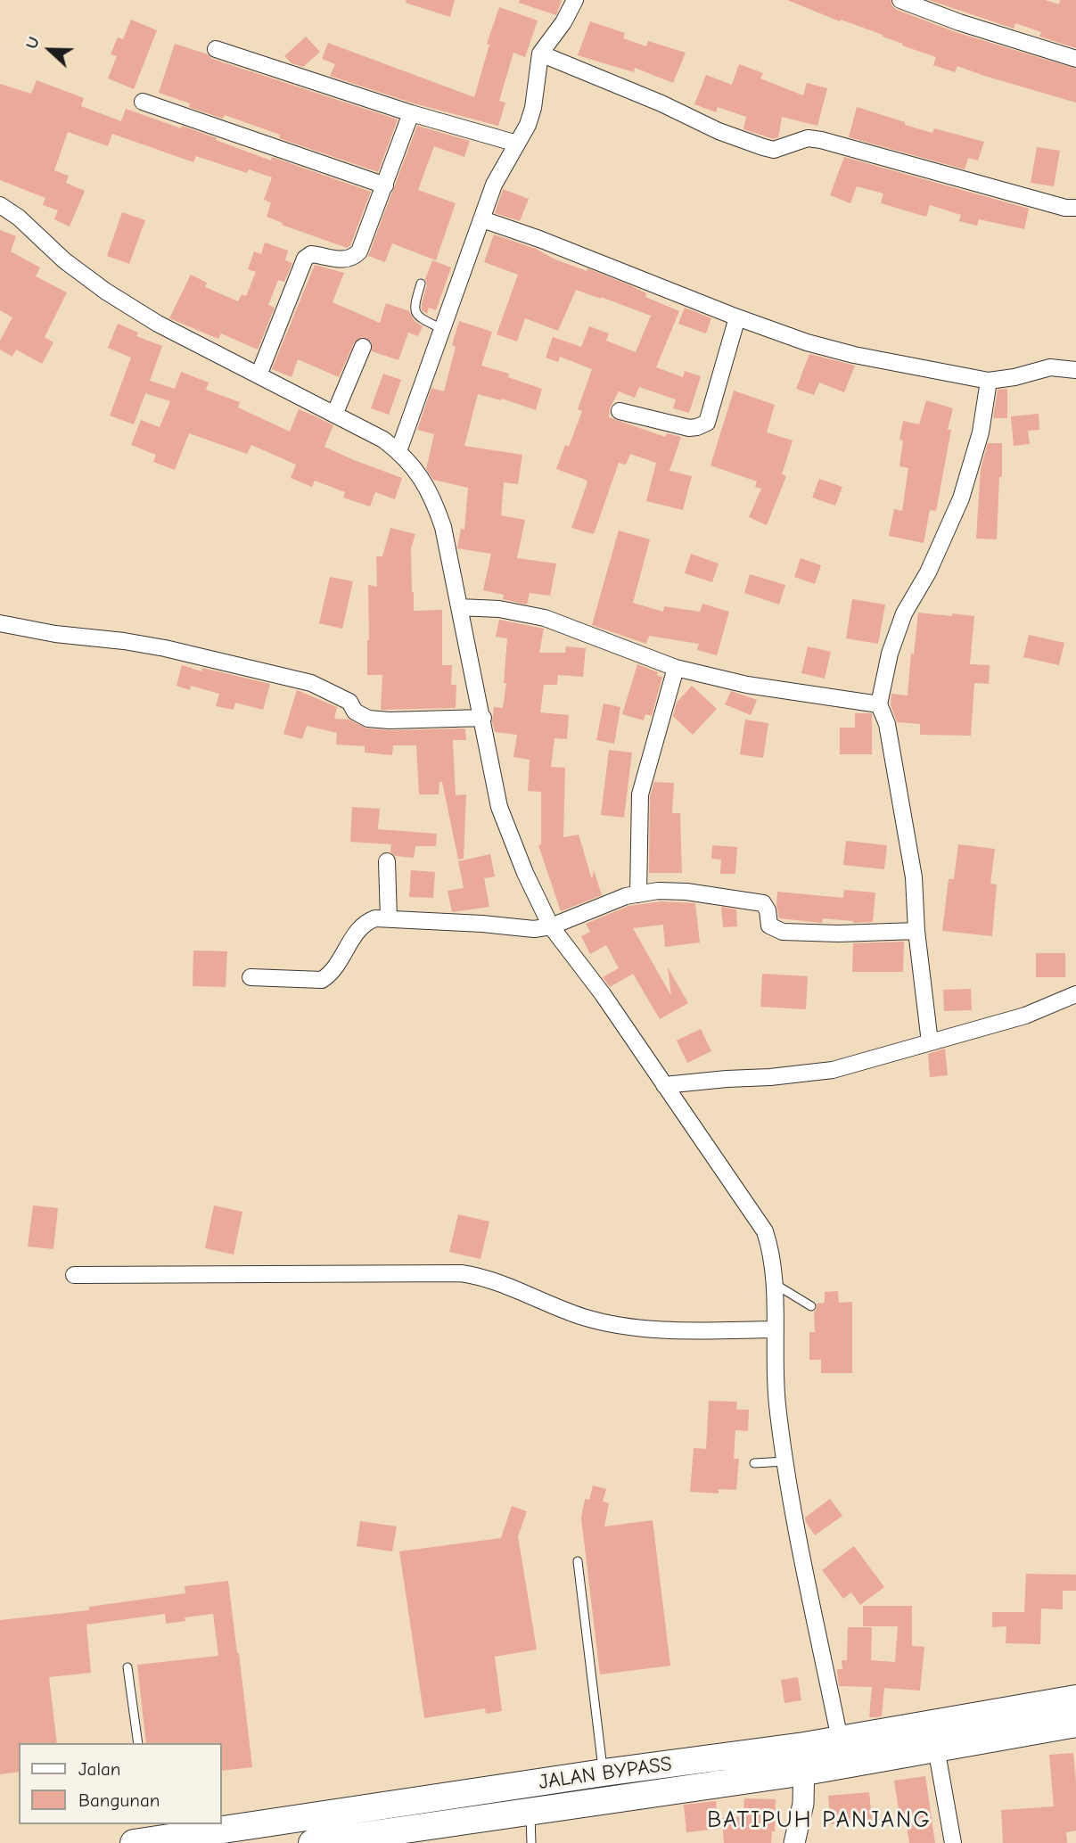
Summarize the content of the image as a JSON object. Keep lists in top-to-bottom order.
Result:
{
  "streets": {
    "highway": ["JALAN BYPASS"]
  },
  "districts": ["BATIPUH PANJANG"],
  "legend": ["Jalan", "Bangunan"],
  "north": "left"
}
